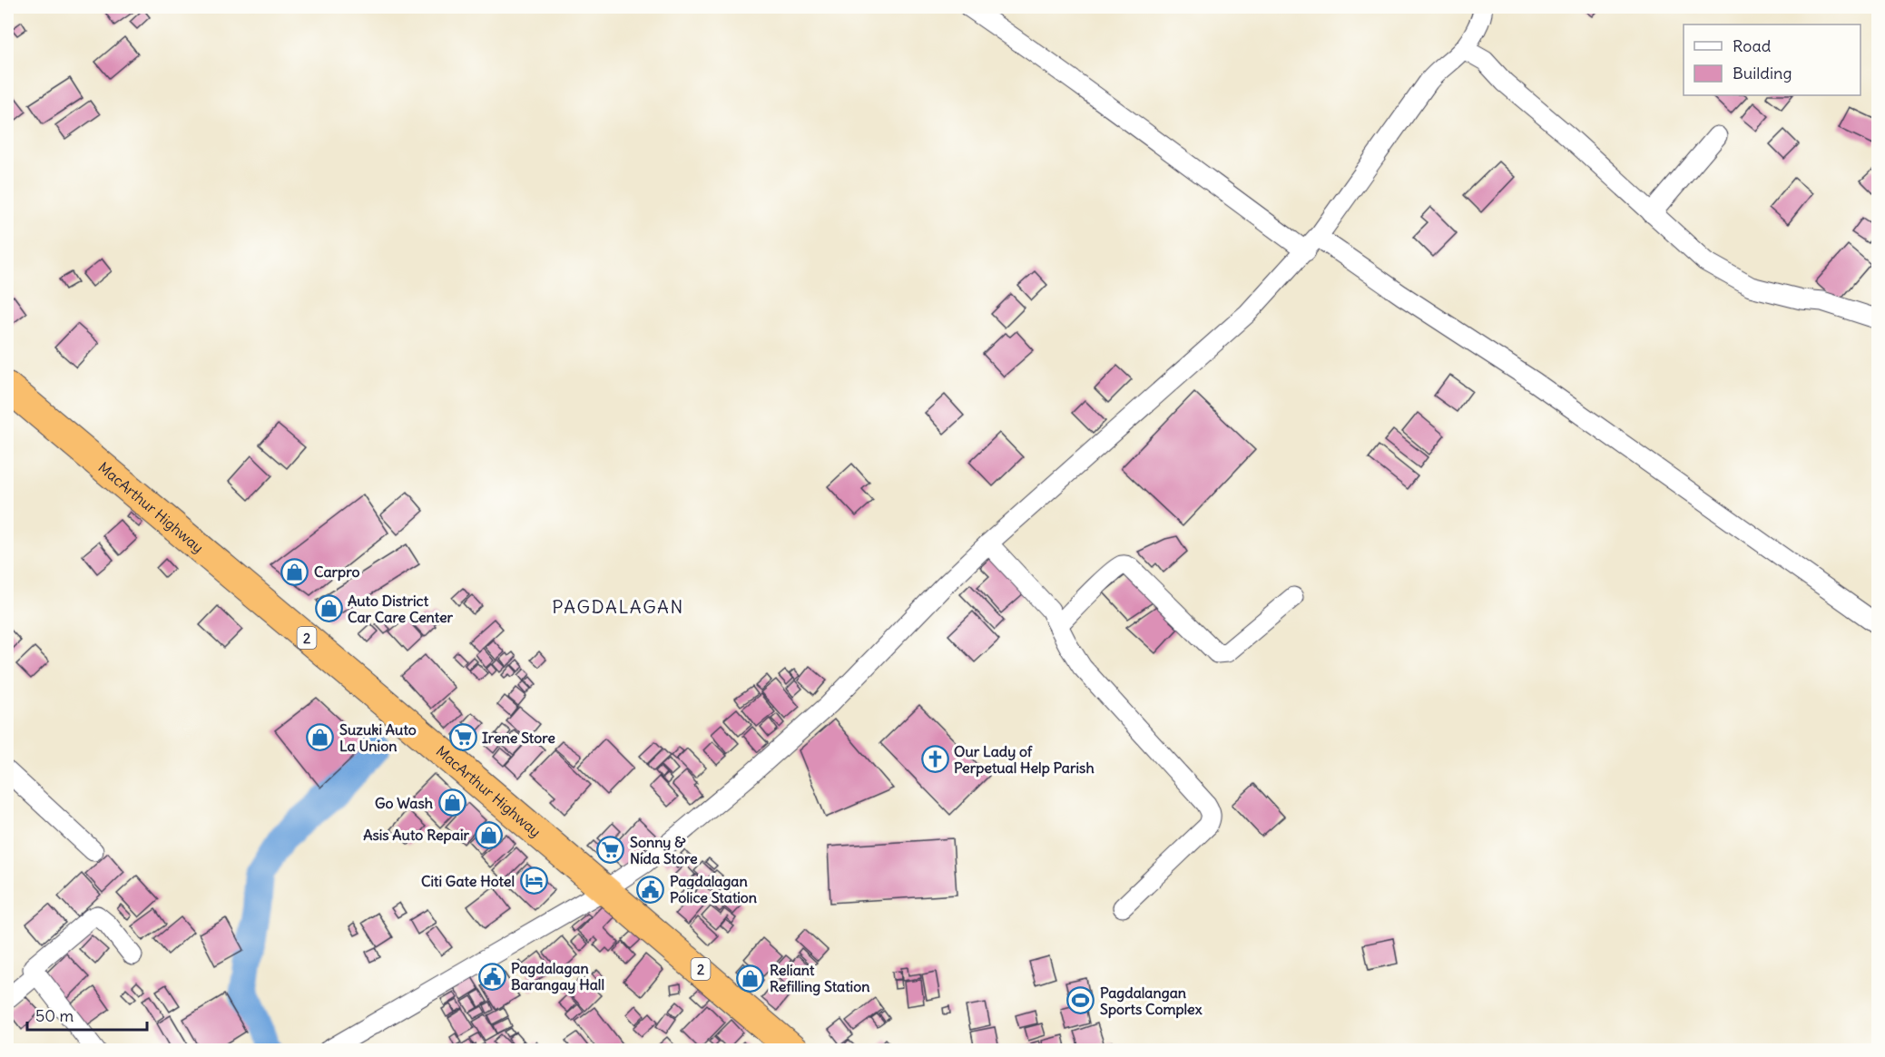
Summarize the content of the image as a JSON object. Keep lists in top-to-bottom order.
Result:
{
  "streets": {
    "highway": ["MacArthur Highway", "2"]
  },
  "districts": ["PAGDALAGAN"],
  "places": {
    "shop": [
      "Carpro",
      "Auto District Car Care Center",
      "Suzuki Auto La Union",
      "Go Wash",
      "Asis Auto Repair",
      "Reliant Refilling Station"
    ],
    "supermarket": ["Irene Store", "Sonny & Nida Store"],
    "church": ["Our Lady of Perpetual Help Parish"],
    "hotel": ["Citi Gate Hotel"],
    "public building": ["Pagdalagan Police Station", "Pagdalagan Barangay Hall"],
    "sports": ["Pagdalangan Sports Complex"]
  },
  "legend": ["Road", "Building"],
  "scale_bar": "50 m"
}
